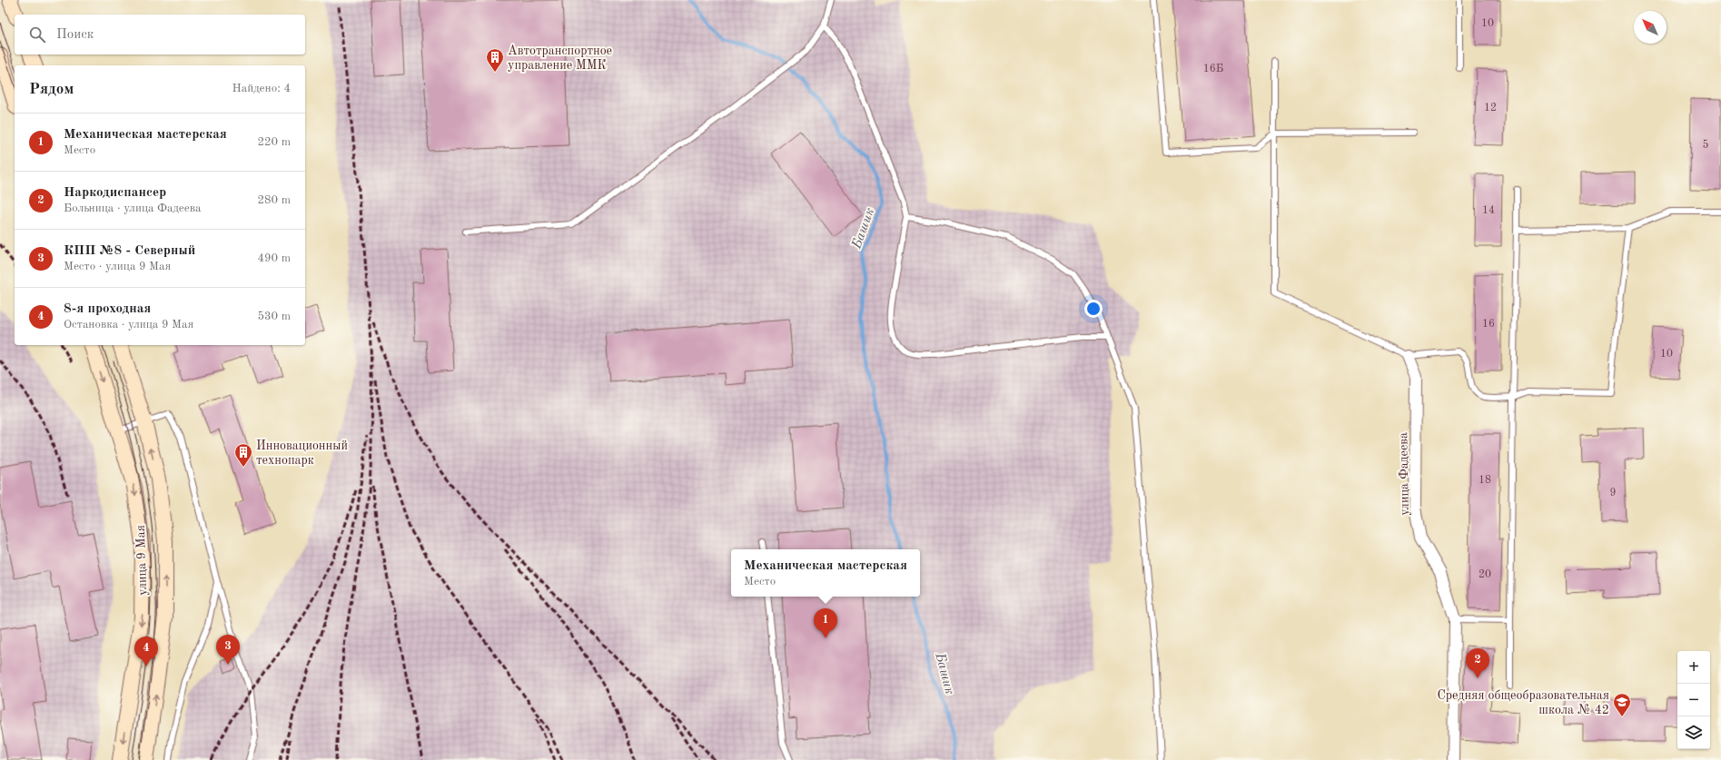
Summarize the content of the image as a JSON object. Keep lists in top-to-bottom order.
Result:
{
  "streets": {
    "main road": ["улица 9 Мая"],
    "street": ["улица Фадеева"]
  },
  "water": ["Башик"],
  "places": {
    "building": ["Автотранспортное управление ММК", "Инновационный технопарк"],
    "school or university": ["Средняя общеобразовательная школа № 42"]
  },
  "house_numbers": [
    "10",
    "16Б",
    "12",
    "5",
    "14",
    "16",
    "10",
    "18",
    "9",
    "20"
  ],
  "north": "top left",
  "page": {
    "search": "Поиск",
    "heading": ["Рядом", "Найдено: 4"],
    "list": [
      {
        "mark": "1",
        "name": "Механическая мастерская",
        "note": "Место",
        "value": "220 m"
      },
      {
        "mark": "2",
        "name": "Наркодиспансер",
        "note": "Больница · улица Фадеева",
        "value": "280 m"
      },
      {
        "mark": "3",
        "name": "КПП №8 - Северный",
        "note": "Место · улица 9 Мая",
        "value": "490 m"
      },
      {
        "mark": "4",
        "name": "8-я проходная",
        "note": "Остановка · улица 9 Мая",
        "value": "530 m"
      }
    ],
    "popup": ["Механическая мастерская", "Место"],
    "pins": [
      "1",
      "3",
      "4",
      "2"
    ],
    "map_buttons": ["+", "−"]
  }
}
